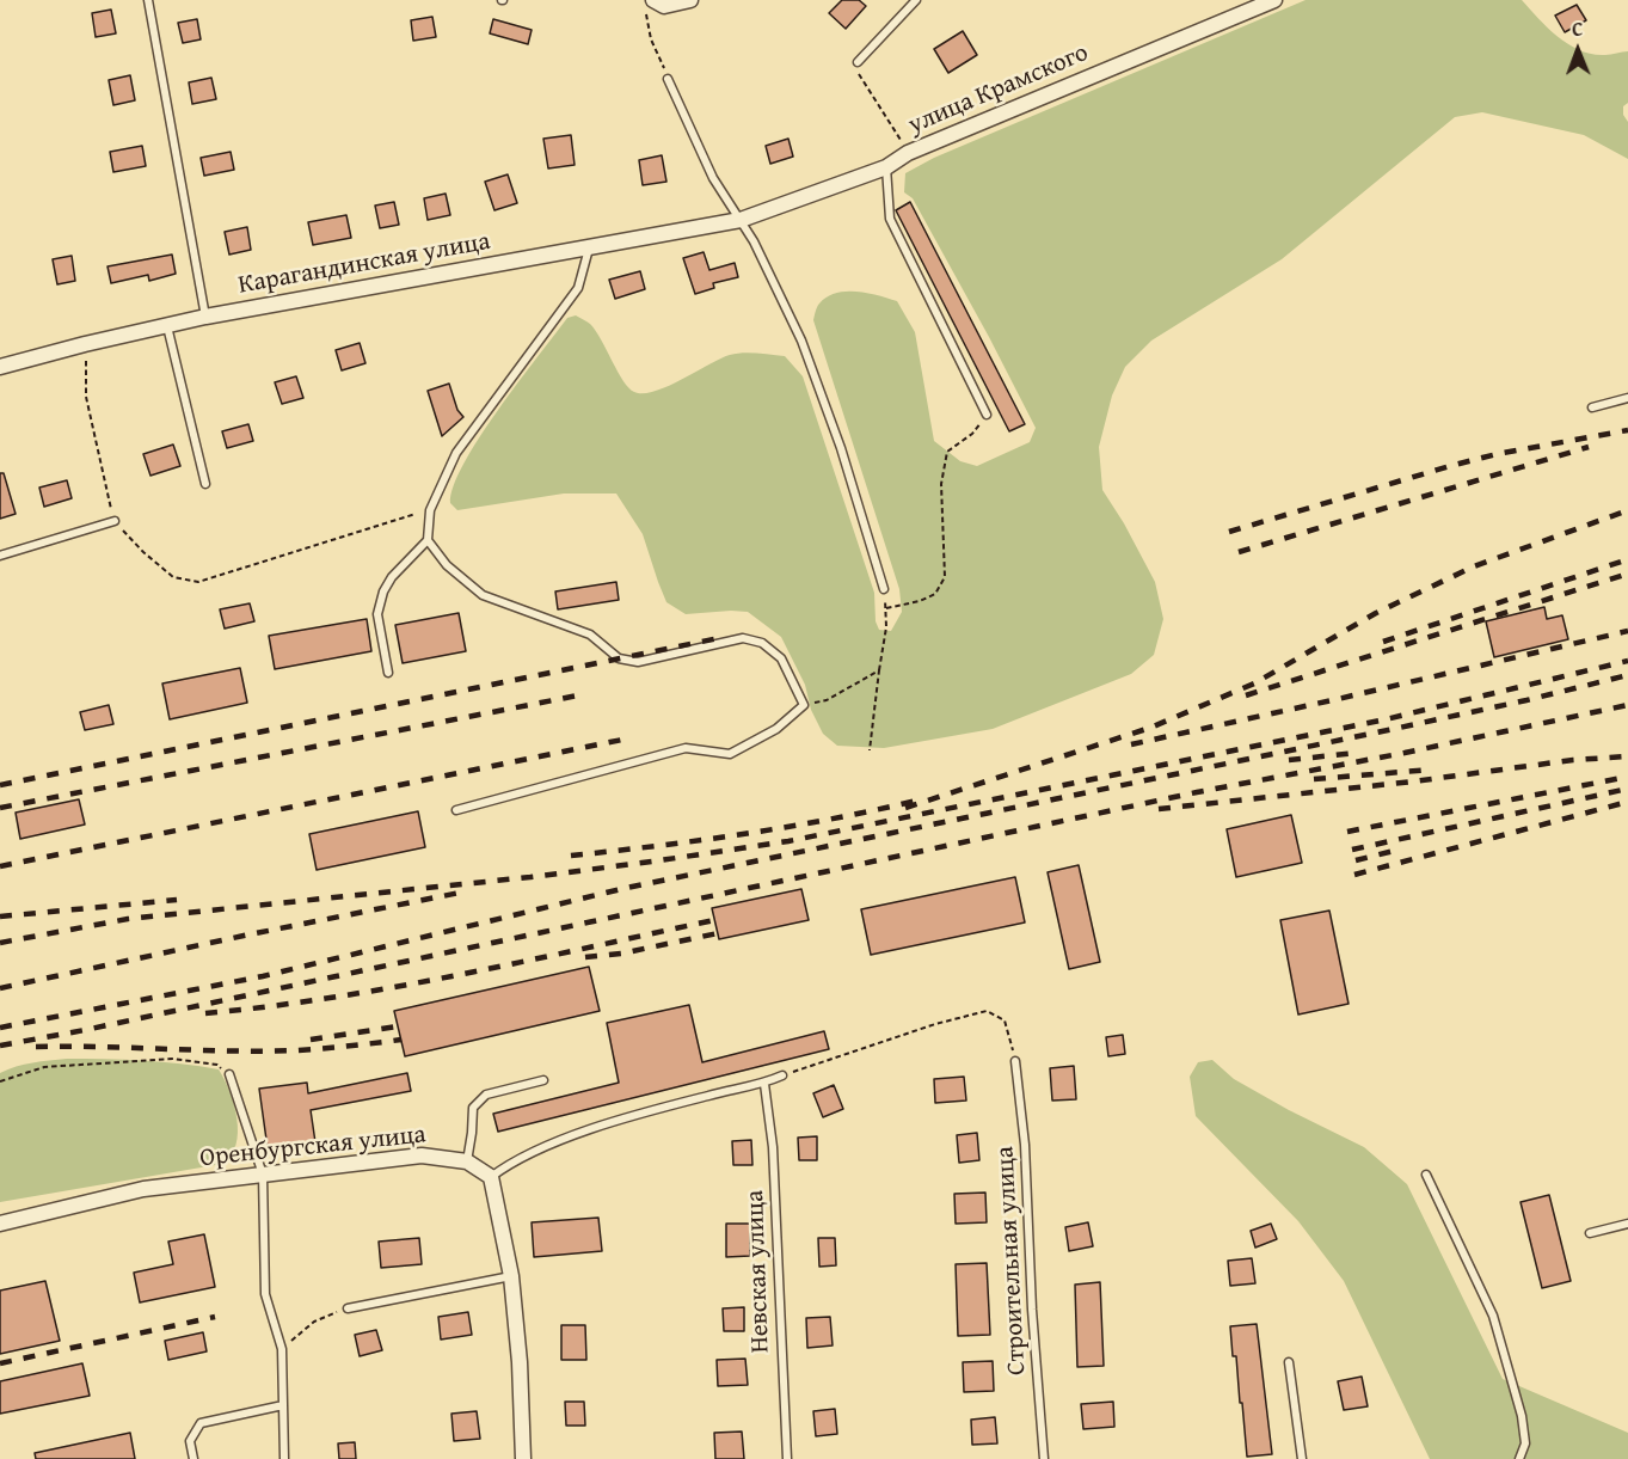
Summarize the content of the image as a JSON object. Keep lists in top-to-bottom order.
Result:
{
  "streets": {
    "street": ["улица Крамского", "Карагандинская улица", "Оренбургская улица"],
    "lane": ["Строительная улица", "Невская улица"]
  },
  "crossings": [
    ["улица Крамского", "Карагандинская улица"]
  ],
  "north": "top"
}
